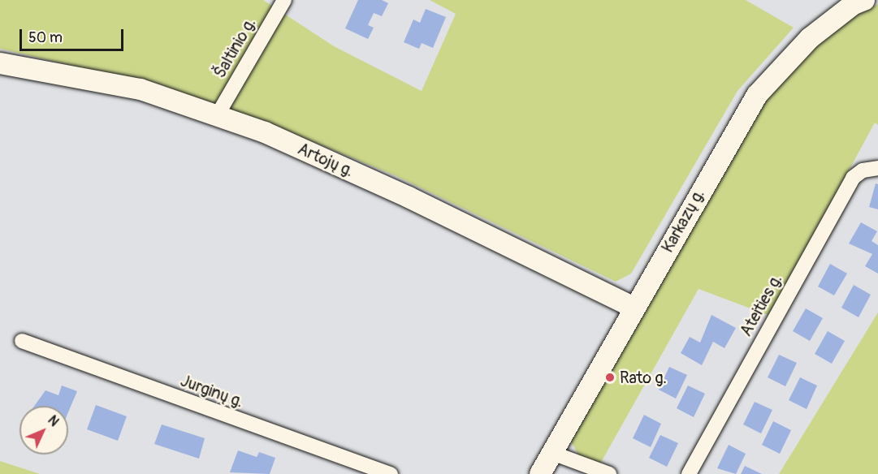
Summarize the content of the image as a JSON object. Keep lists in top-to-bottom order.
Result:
{
  "streets": {
    "main road": ["Artojų g.", "Karkazų g."],
    "street": ["Šaltinio g.", "Ateities g.", "Jurginų g."]
  },
  "crossings": [
    ["Šaltinio g.", "Artojų g."],
    ["Artojų g.", "Karkazų g."]
  ],
  "places": ["Rato g."],
  "scale_bar": "50 m",
  "north": "top right"
}
